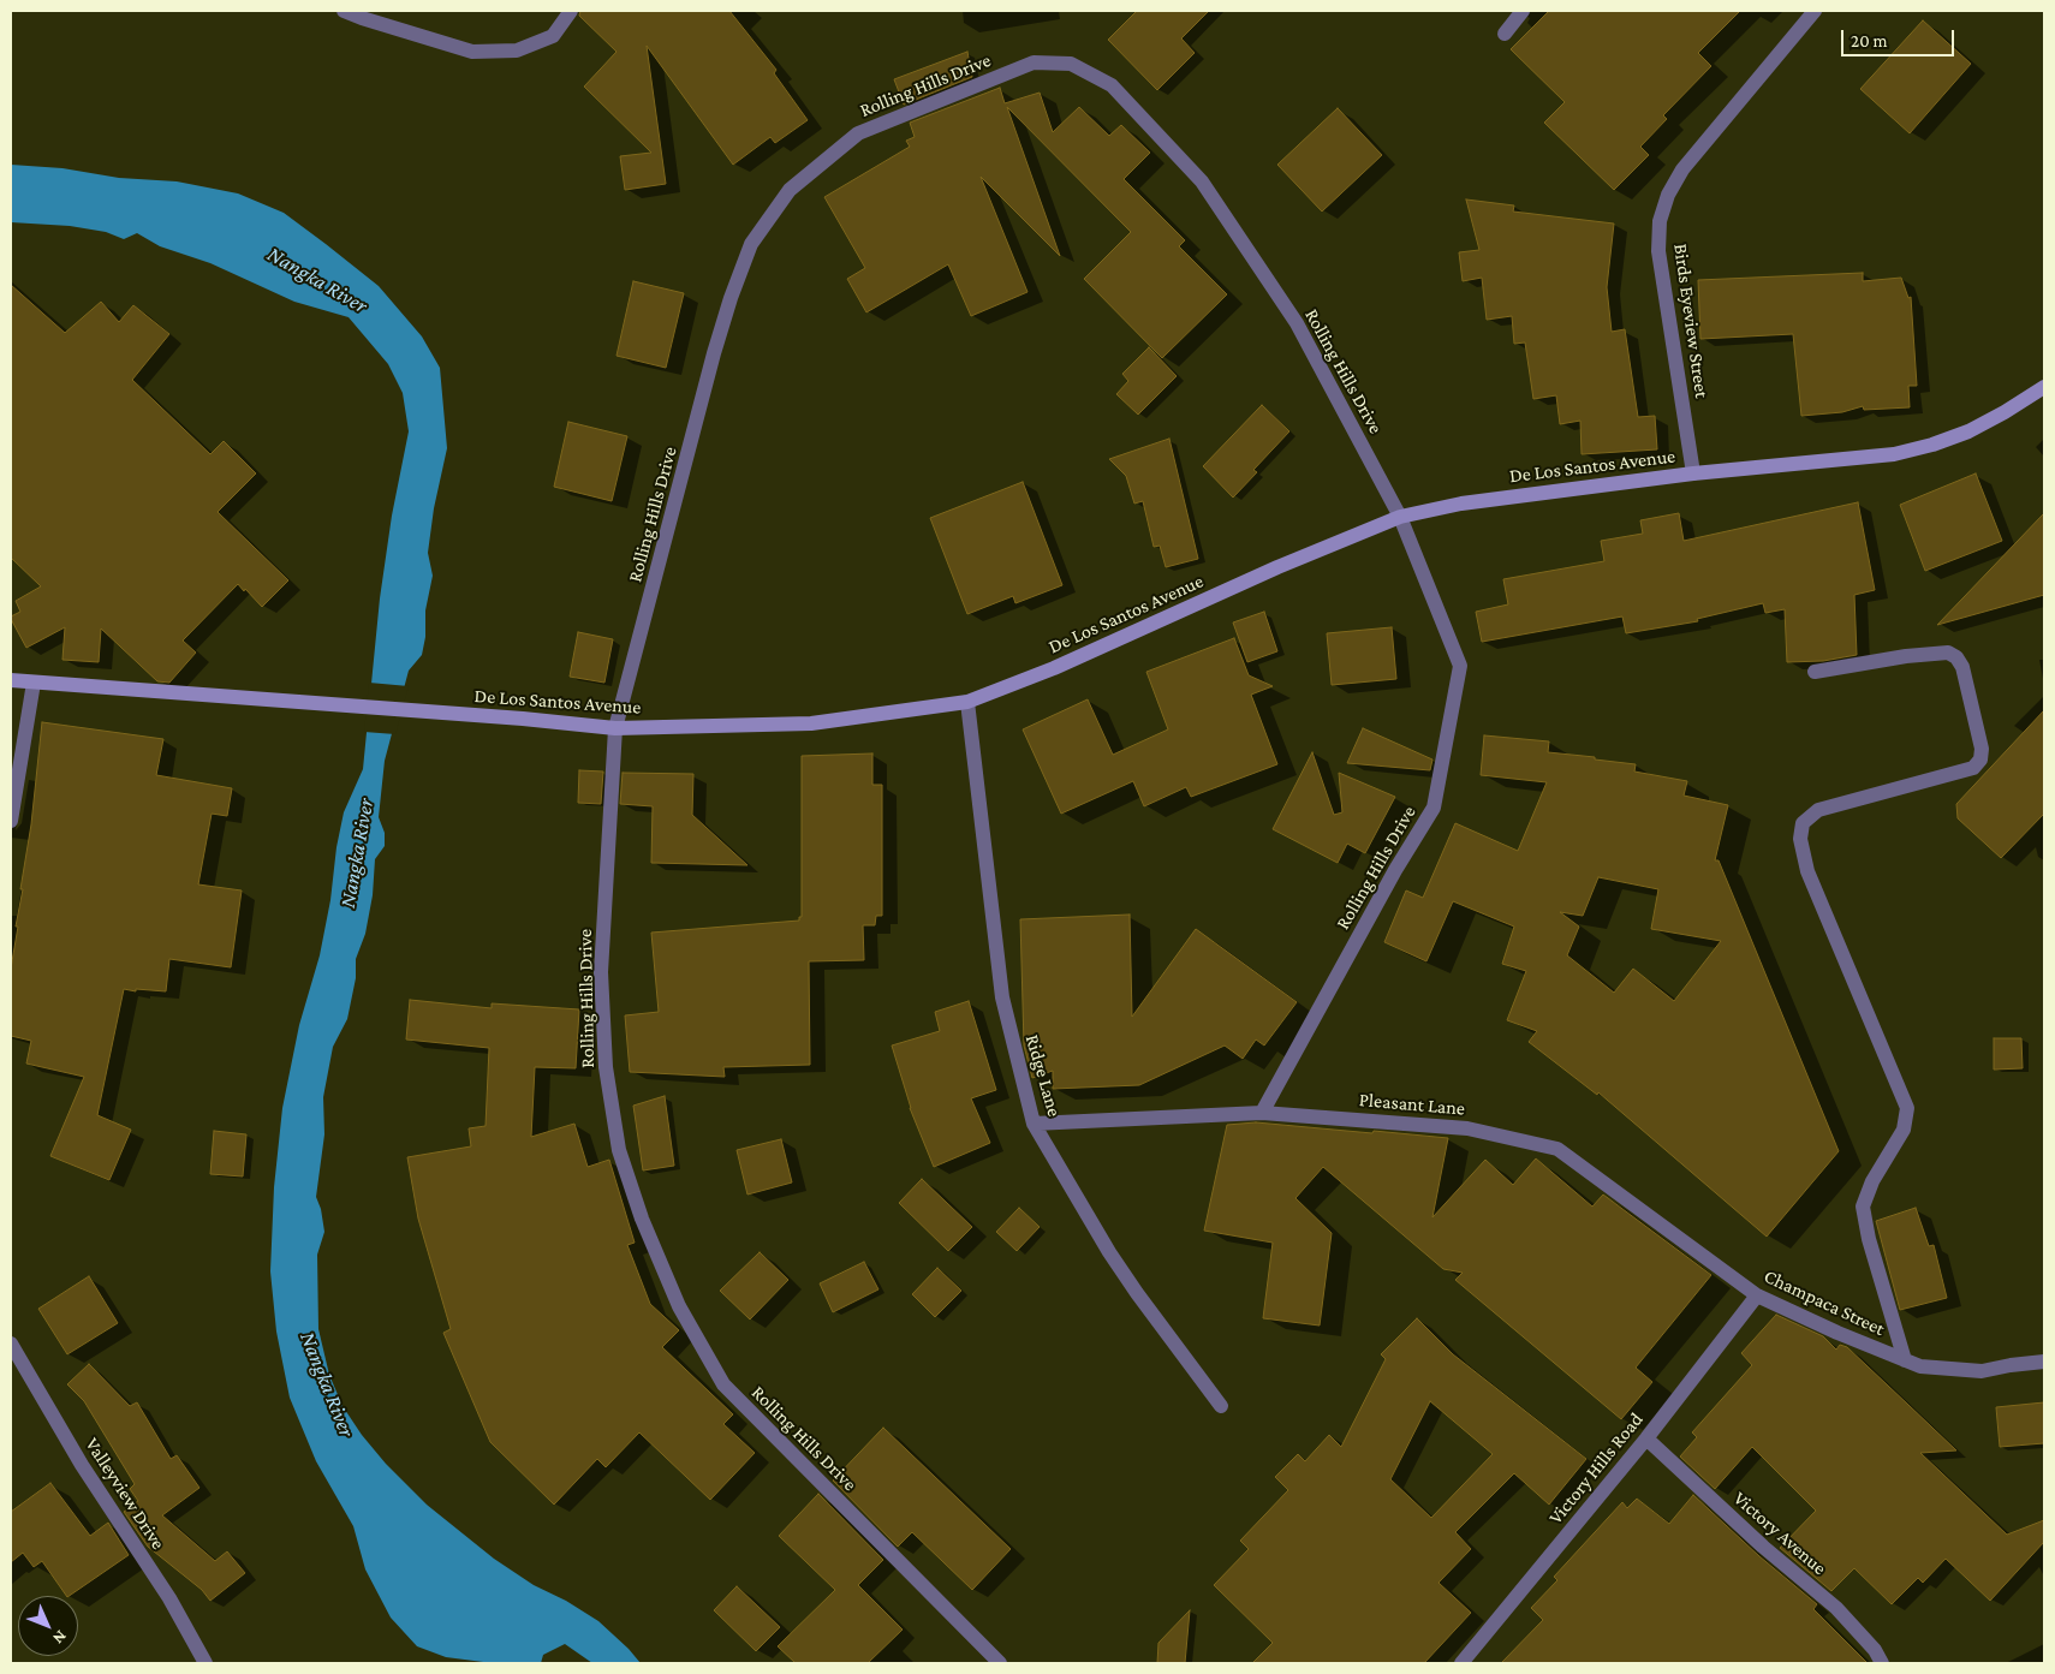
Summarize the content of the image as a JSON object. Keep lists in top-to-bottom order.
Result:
{
  "streets": {
    "street": [
      "Rolling Hills Drive",
      "Birds Eyeview Street",
      "De Los Santos Avenue",
      "Ridge Lane",
      "Pleasant Lane",
      "Champaca Street",
      "Victory Hills Road",
      "Valleyview Drive",
      "Victory Avenue"
    ]
  },
  "crossings": [
    ["Rolling Hills Drive", "De Los Santos Avenue"],
    ["Rolling Hills Drive", "Pleasant Lane"],
    ["Birds Eyeview Street", "De Los Santos Avenue"],
    ["De Los Santos Avenue", "Ridge Lane"],
    ["Pleasant Lane", "Champaca Street"],
    ["Champaca Street", "Victory Hills Road"],
    ["Victory Hills Road", "Victory Avenue"]
  ],
  "water": ["Nangka River"],
  "scale_bar": "20 m",
  "north": "bottom right"
}
